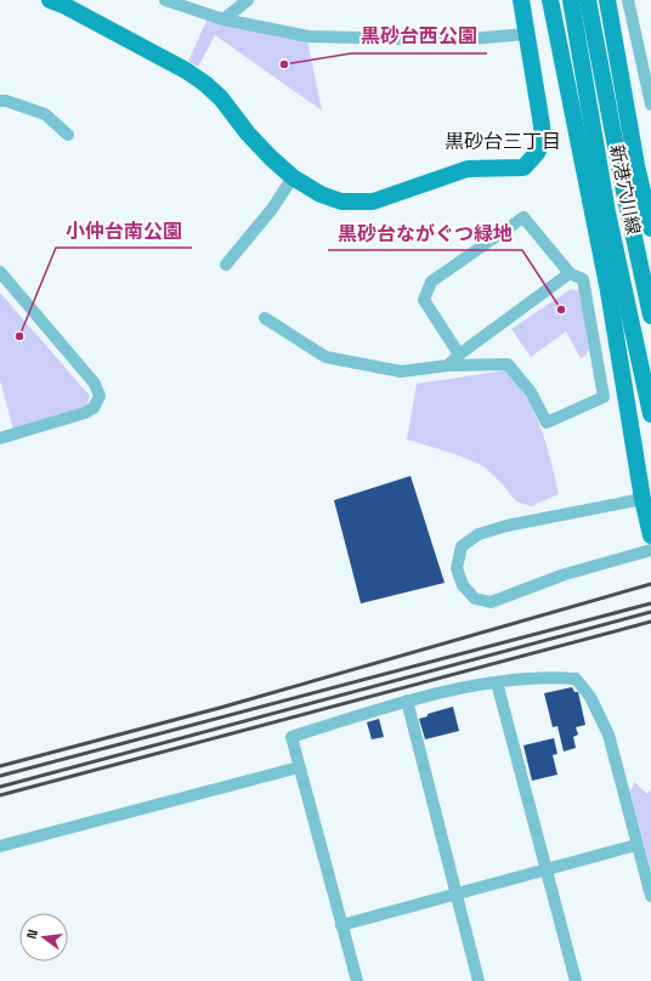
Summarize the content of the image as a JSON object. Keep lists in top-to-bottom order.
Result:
{
  "streets": {
    "street": ["新港穴川線"]
  },
  "districts": ["黒砂台三丁目"],
  "places": ["黒砂台西公園", "黒砂台ながぐつ緑地", "小仲台南公園"],
  "north": "left"
}
